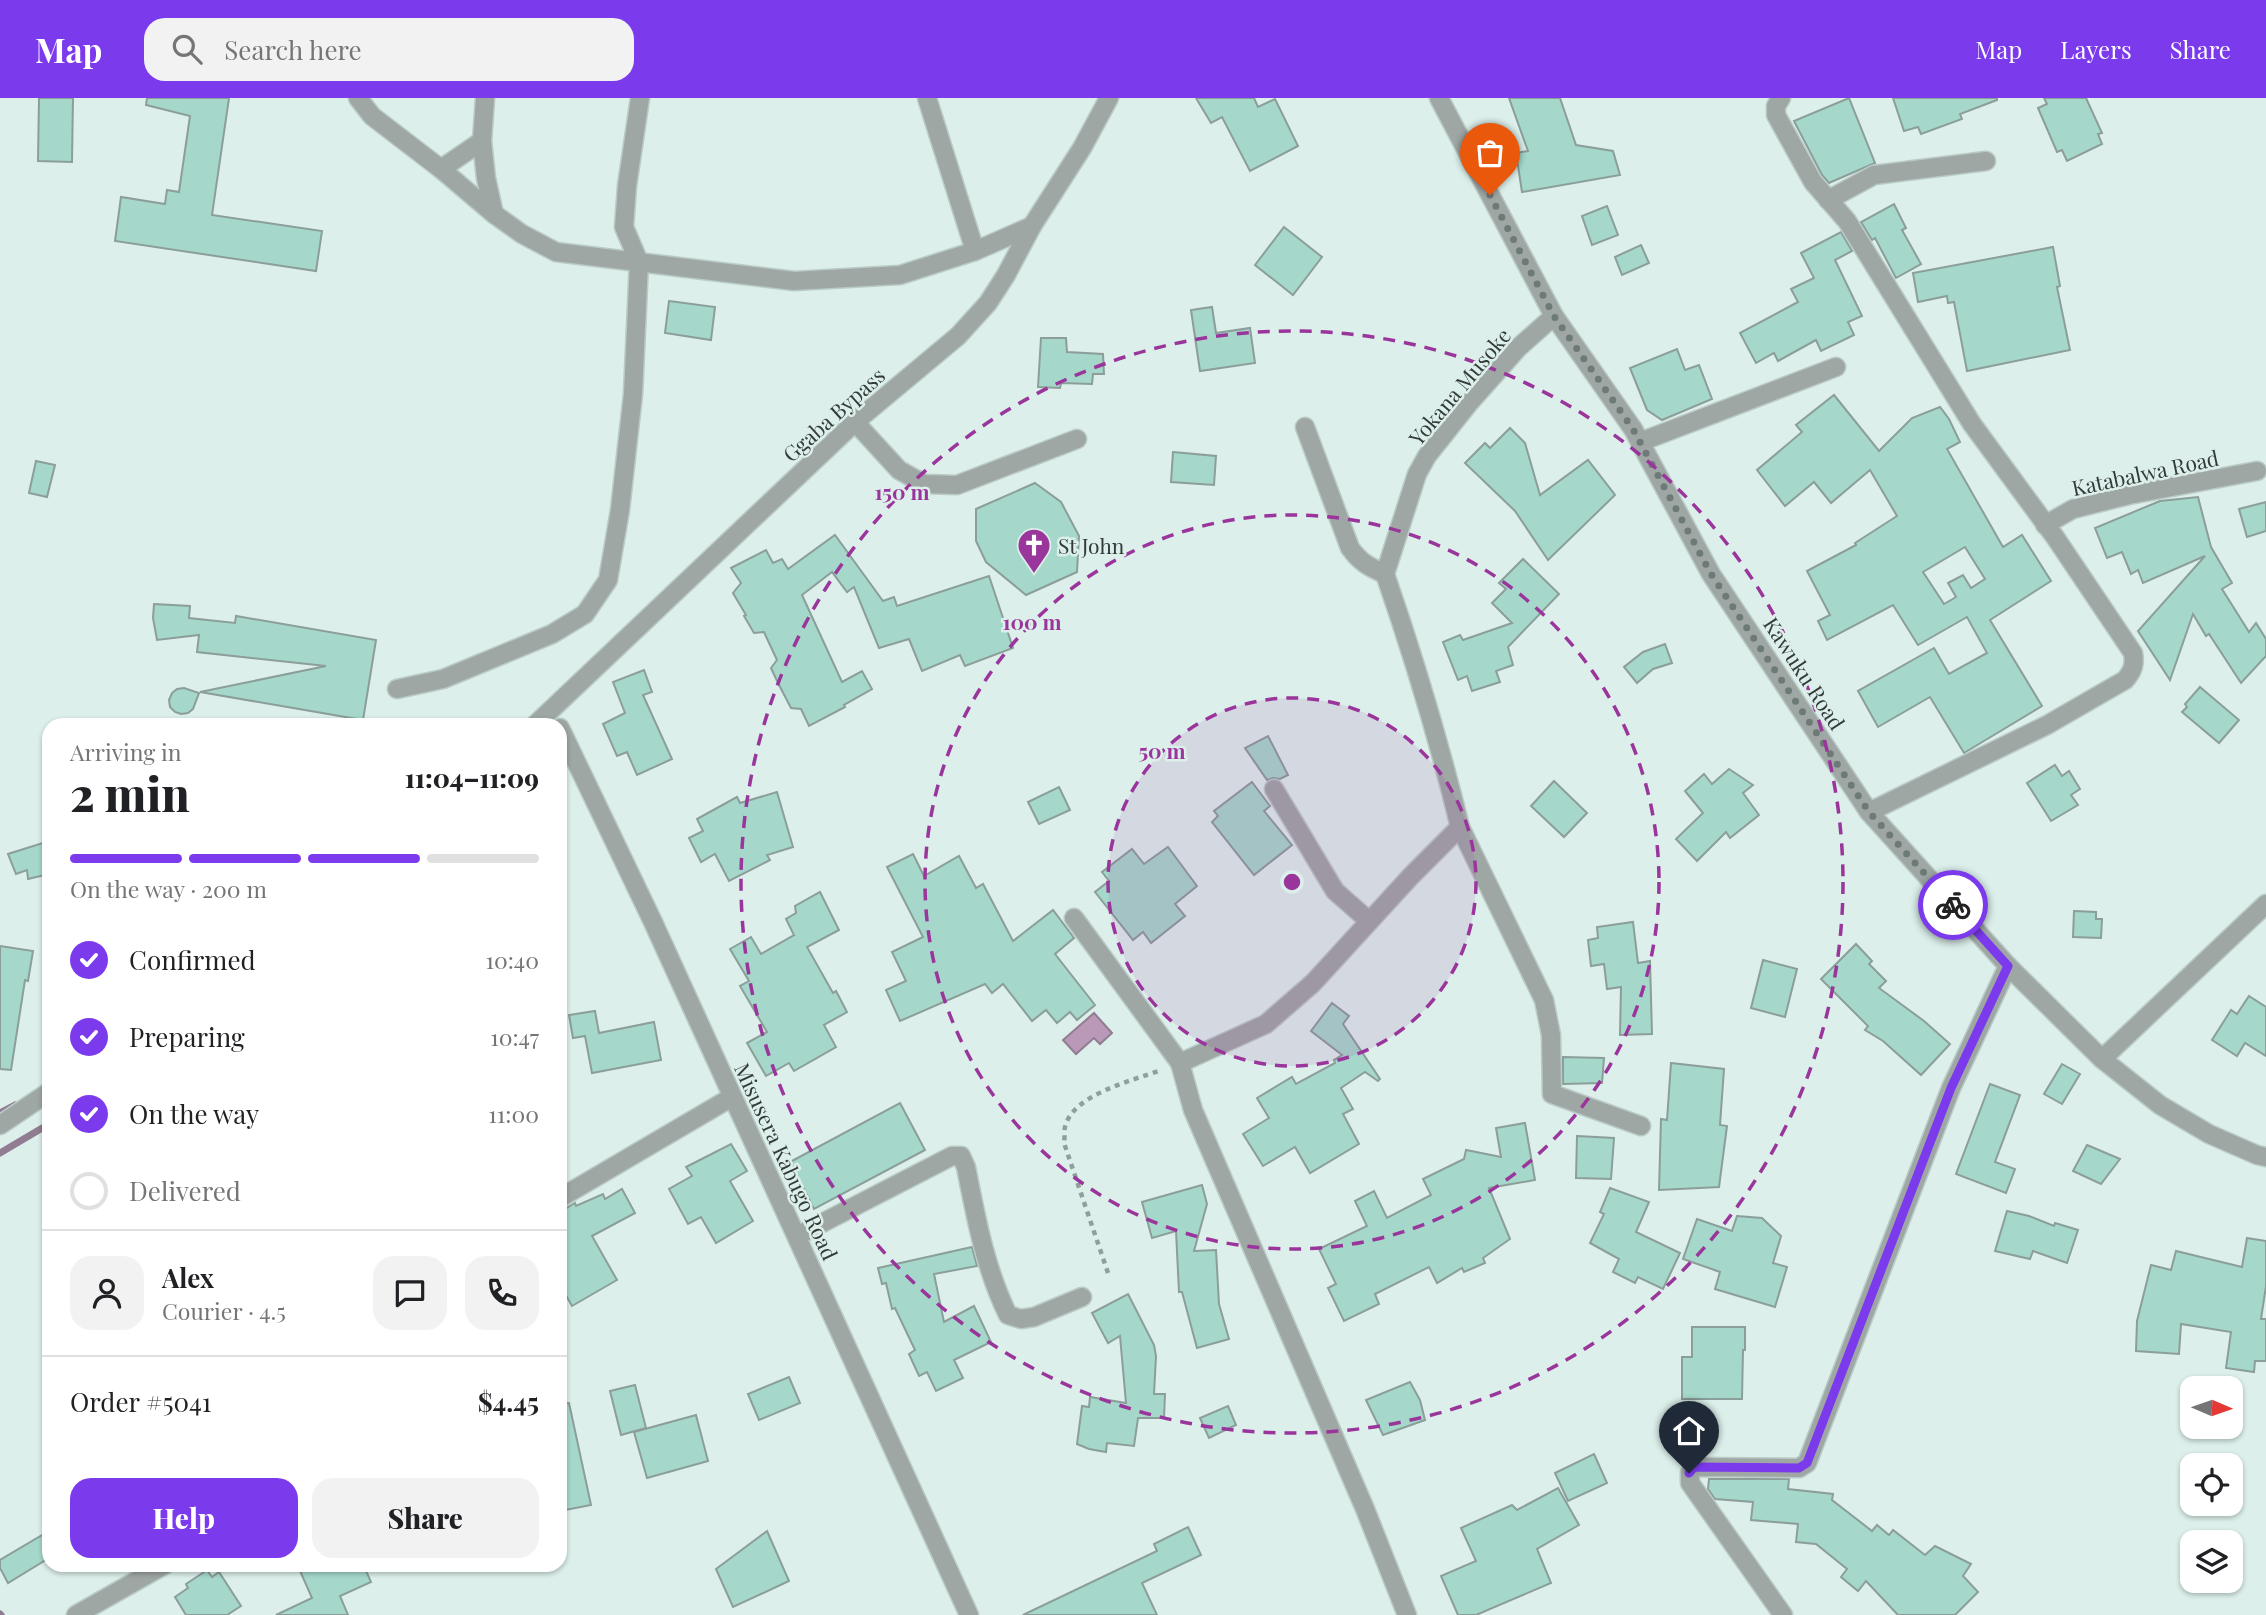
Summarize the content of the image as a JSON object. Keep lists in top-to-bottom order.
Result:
{
  "streets": {
    "street": [
      "Yokana Musoke",
      "Ggaba Bypass",
      "Katabalwa Road",
      "Kawuku Road",
      "Misusera Kabugo Road"
    ]
  },
  "crossings": [
    ["Yokana Musoke", "Kawuku Road"]
  ],
  "places": {
    "church": ["St John"]
  },
  "north": "right",
  "page": {
    "header": "Map",
    "search": "Search here",
    "nav": ["Map", "Layers", "Share"],
    "heading": ["2 min", "Arriving in", "11:04–11:09"],
    "panel": [
      "Alex",
      "Courier · 4.5",
      "Order #5041",
      "$4.45"
    ],
    "bar": "On the way · 200 m",
    "list": [
      ["Confirmed", "10:40"],
      ["Preparing", "10:47"],
      ["On the way", "11:00"],
      "Delivered"
    ],
    "buttons": ["Help", "Share"]
  },
  "rings": ["150 m", "100 m", "50 m"]
}
